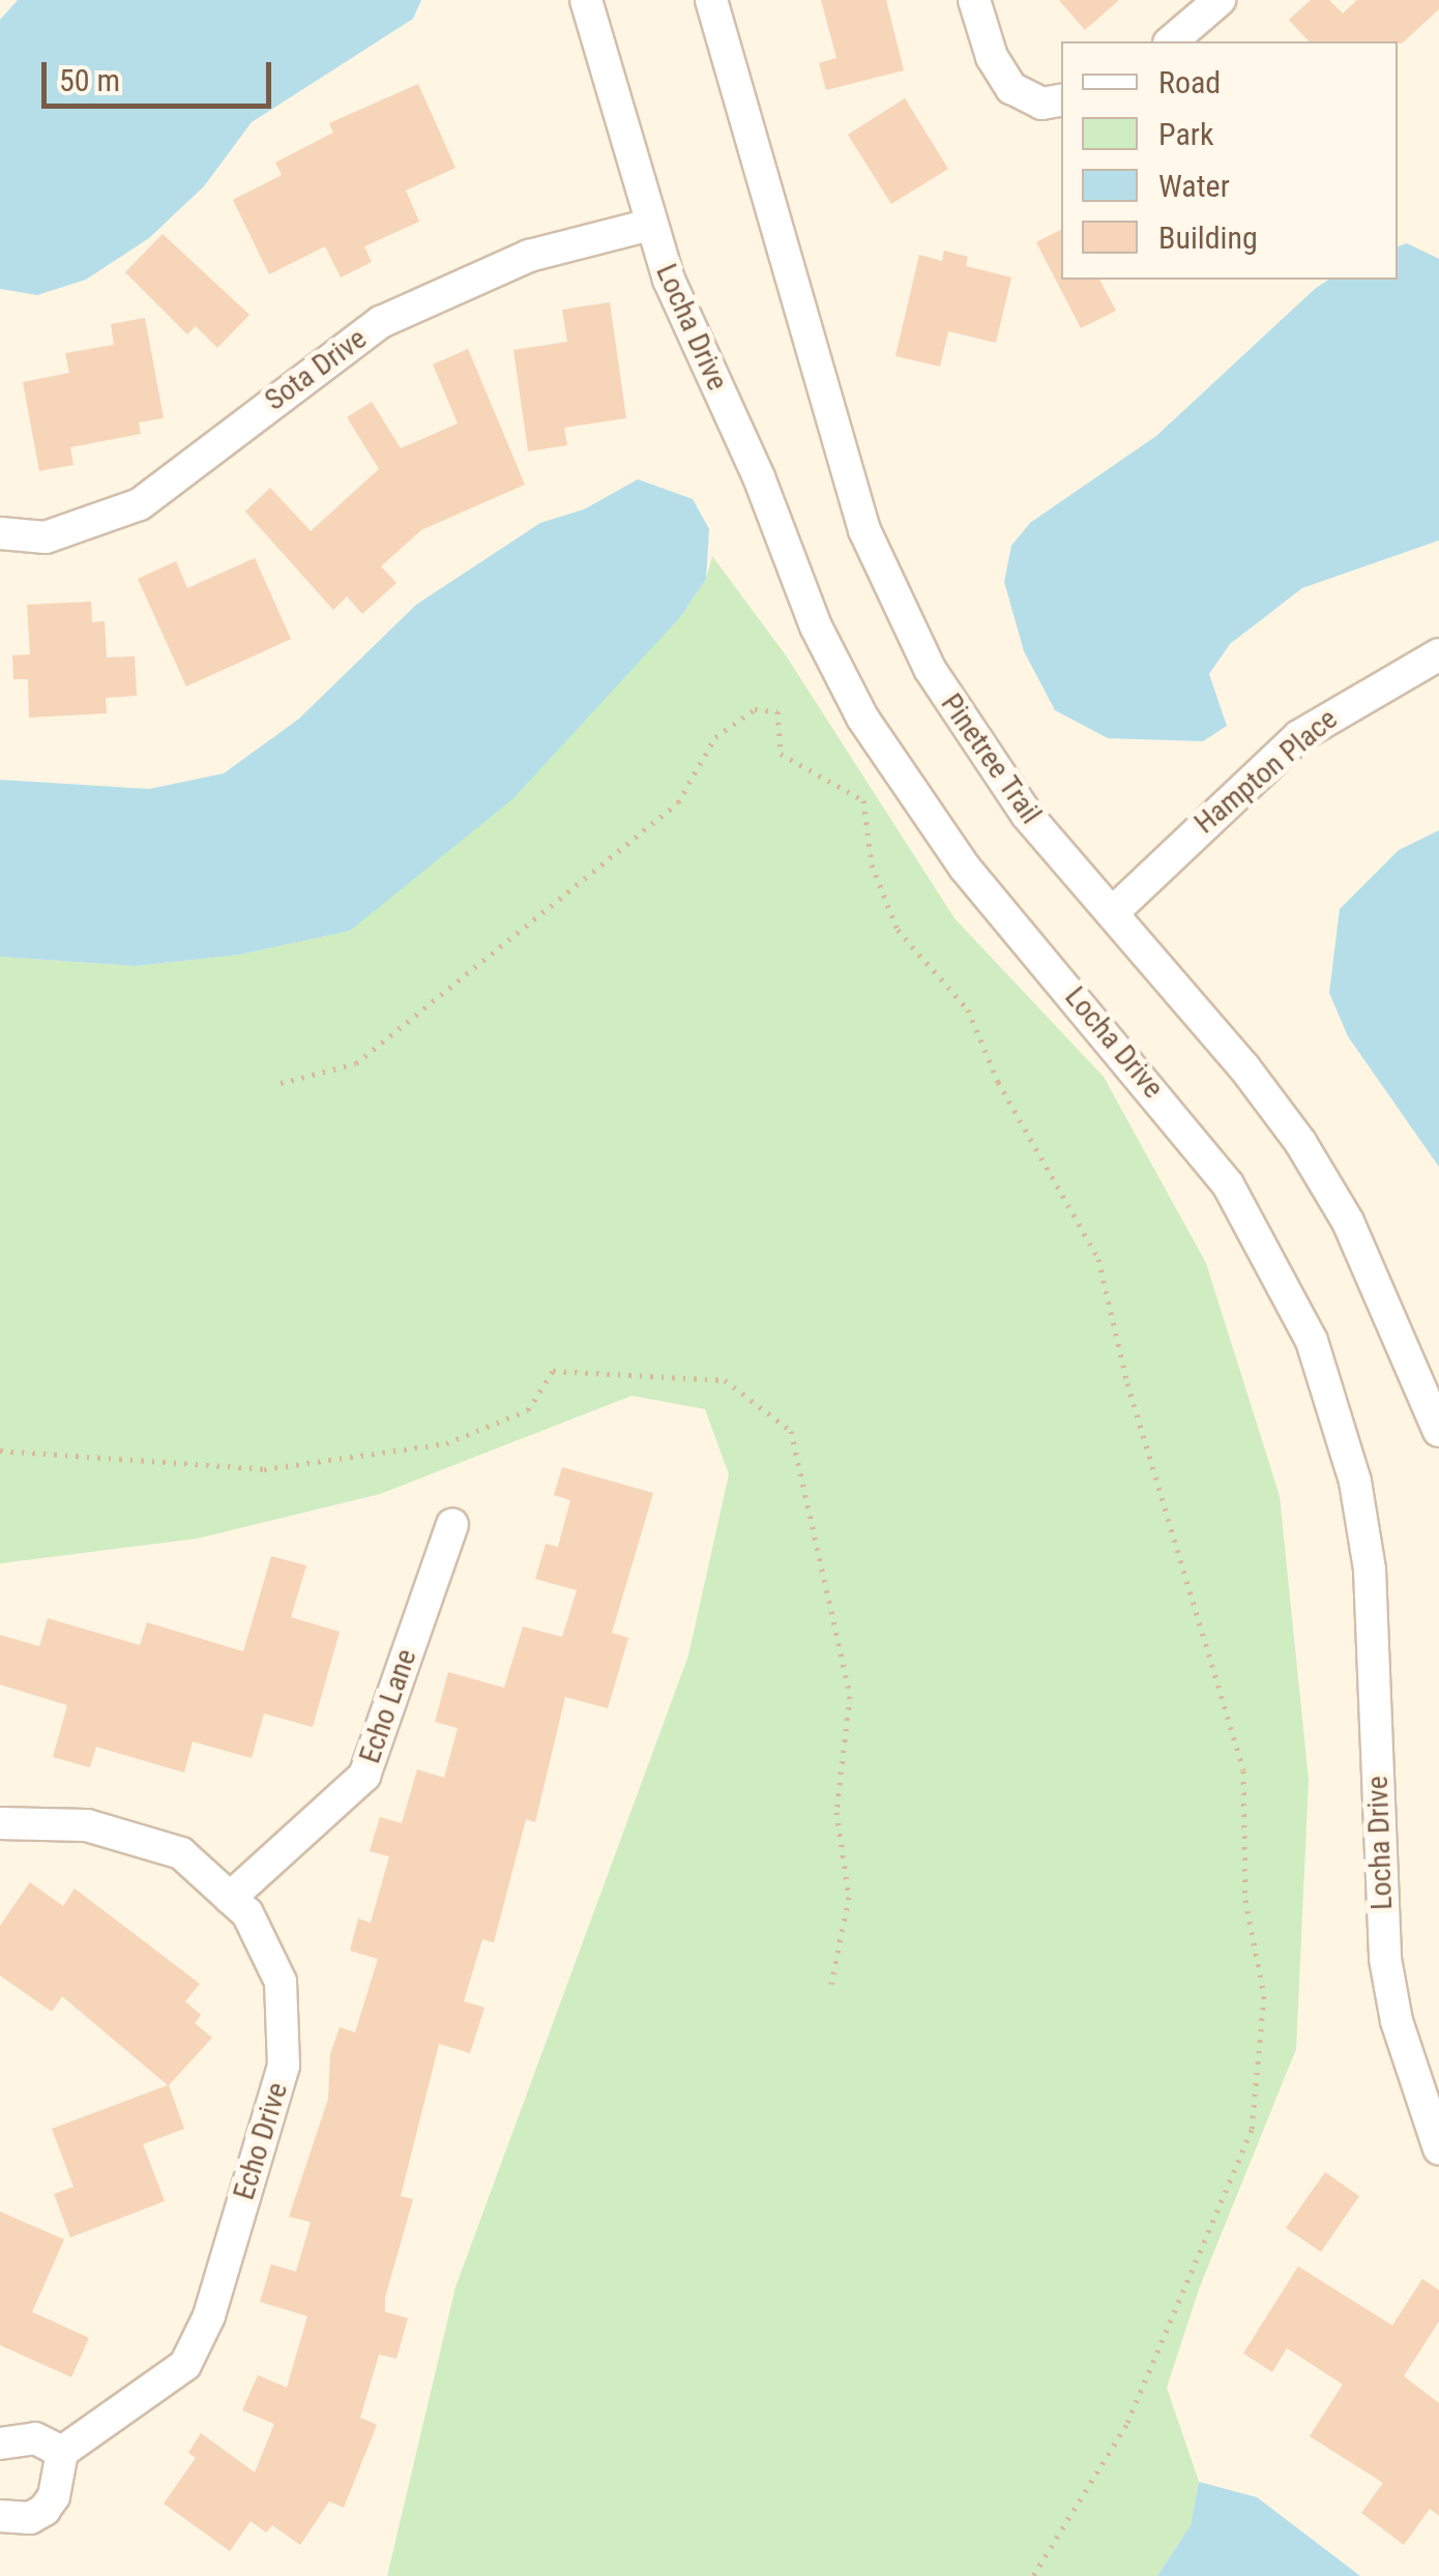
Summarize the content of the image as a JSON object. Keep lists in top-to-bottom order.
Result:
{
  "streets": {
    "street": [
      "Locha Drive",
      "Sota Drive",
      "Pinetree Trail",
      "Hampton Place",
      "Echo Lane",
      "Echo Drive"
    ]
  },
  "crossings": [
    ["Locha Drive", "Sota Drive"],
    ["Pinetree Trail", "Hampton Place"],
    ["Echo Lane", "Echo Drive"]
  ],
  "legend": [
    "Road",
    "Park",
    "Water",
    "Building"
  ],
  "scale_bar": "50 m"
}
